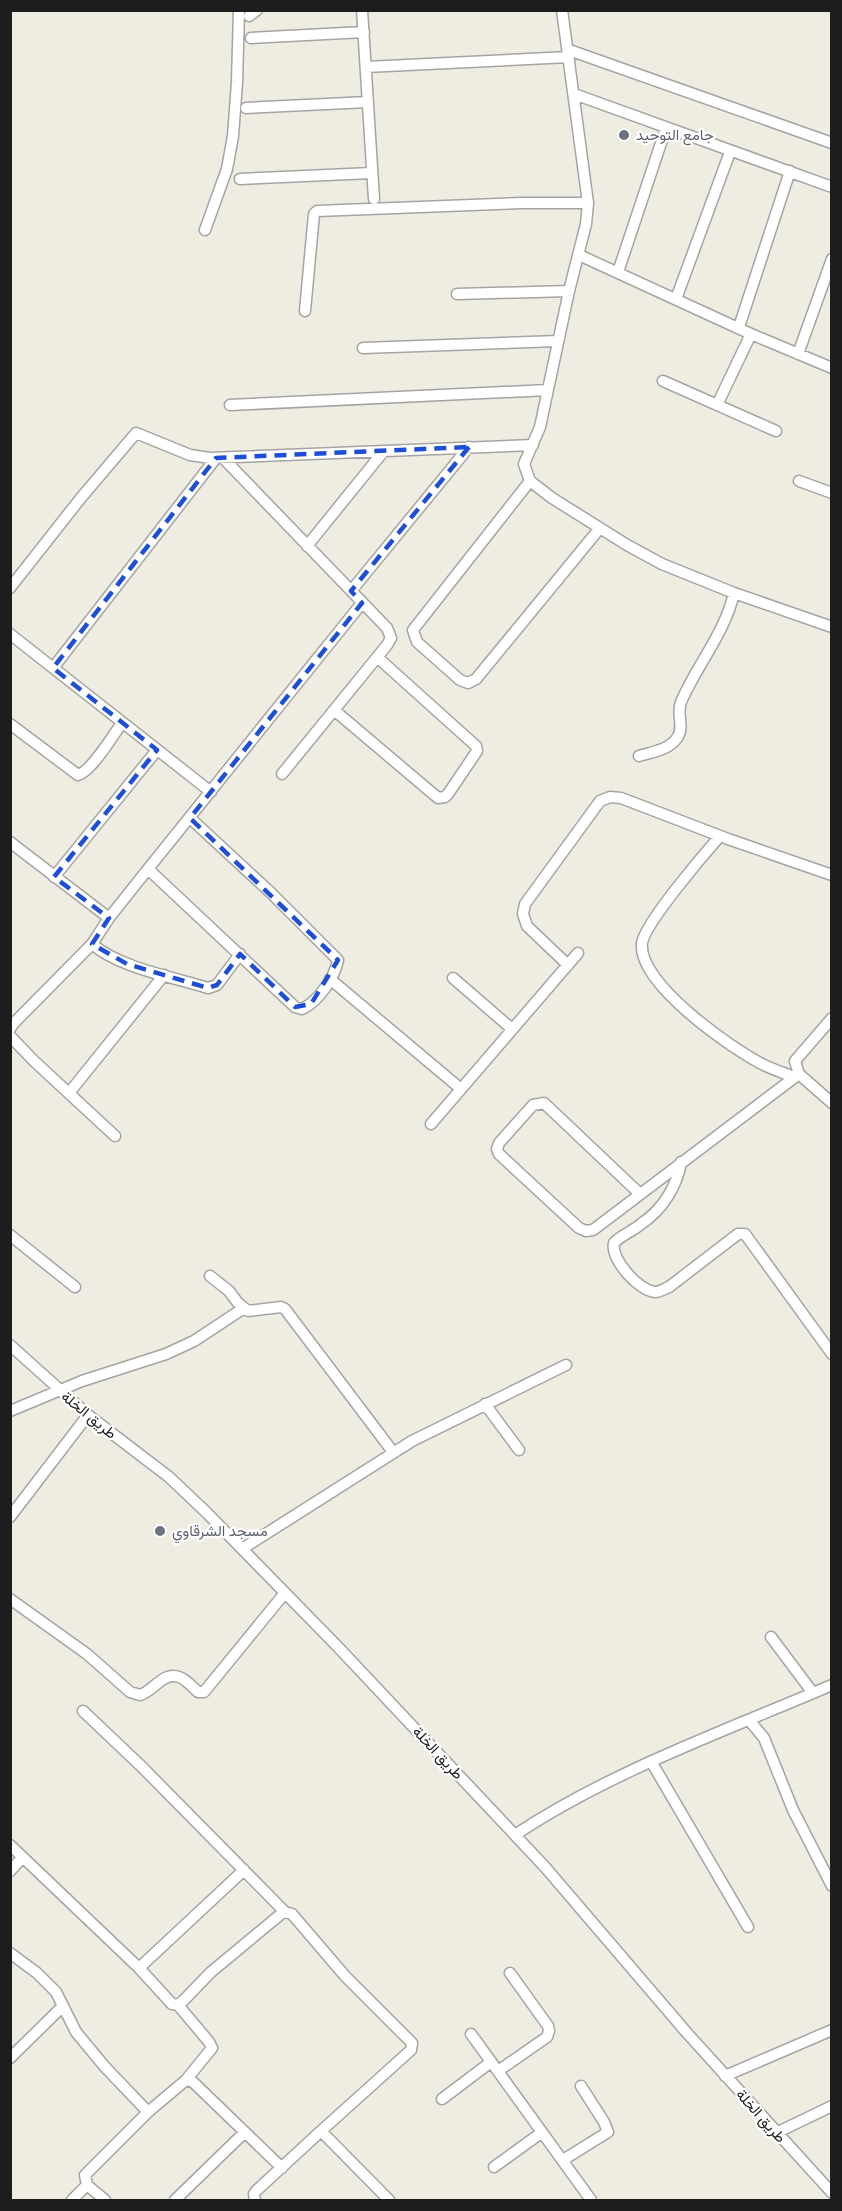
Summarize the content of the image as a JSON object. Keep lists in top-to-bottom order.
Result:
{
  "streets": {
    "street": ["طريق الخلة"]
  },
  "places": ["جامع التوحيد", "مسجد الشرقاوي"]
}
